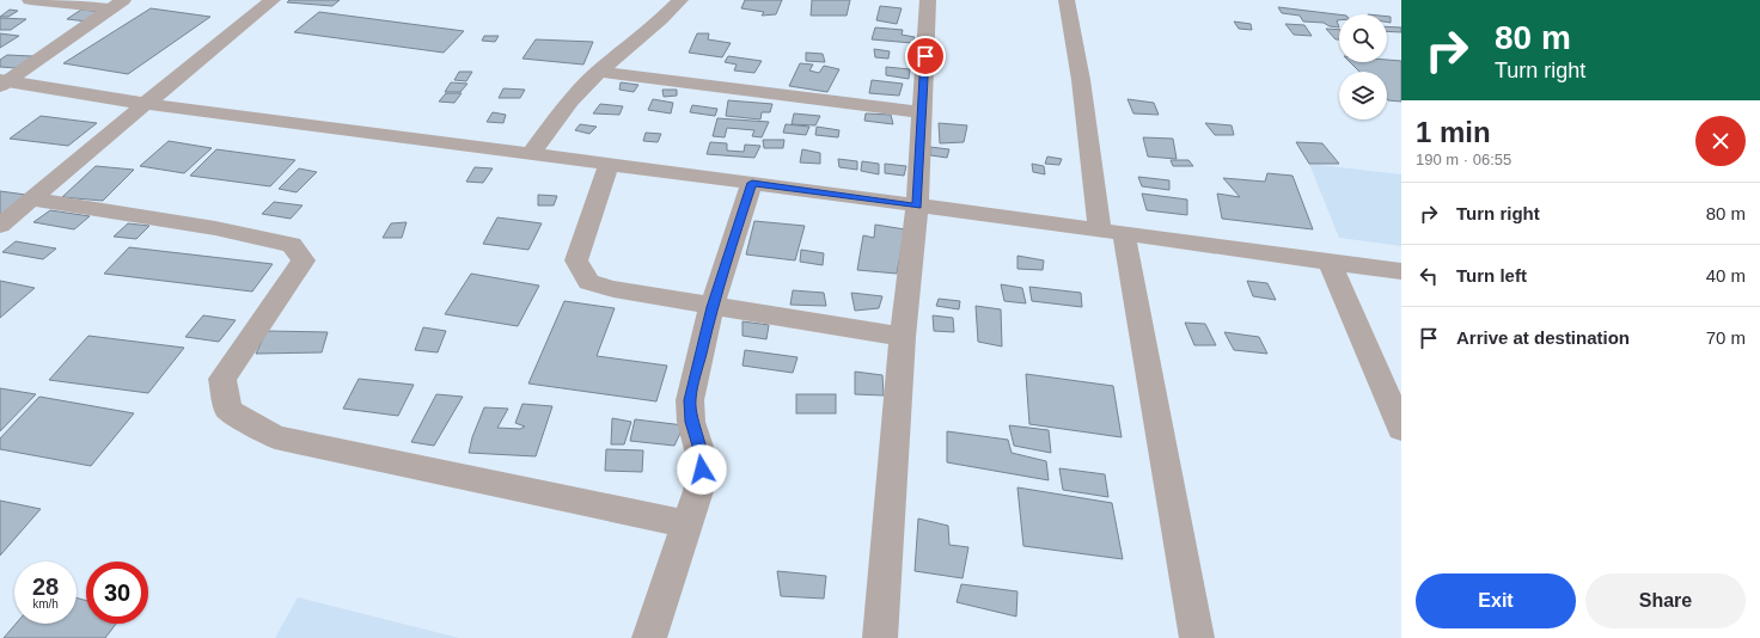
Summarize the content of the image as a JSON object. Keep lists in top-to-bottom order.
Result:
{
  "page": {
    "turn": ["80 m", "Turn right"],
    "heading": ["1 min", "190 m · 06:55"],
    "list": [
      {
        "name": "Turn right",
        "value": "80 m"
      },
      {
        "name": "Turn left",
        "value": "40 m"
      },
      {
        "name": "Arrive at destination",
        "value": "70 m"
      }
    ],
    "speed": "28 km/h",
    "limit": "30",
    "buttons": ["Exit", "Share"]
  }
}
